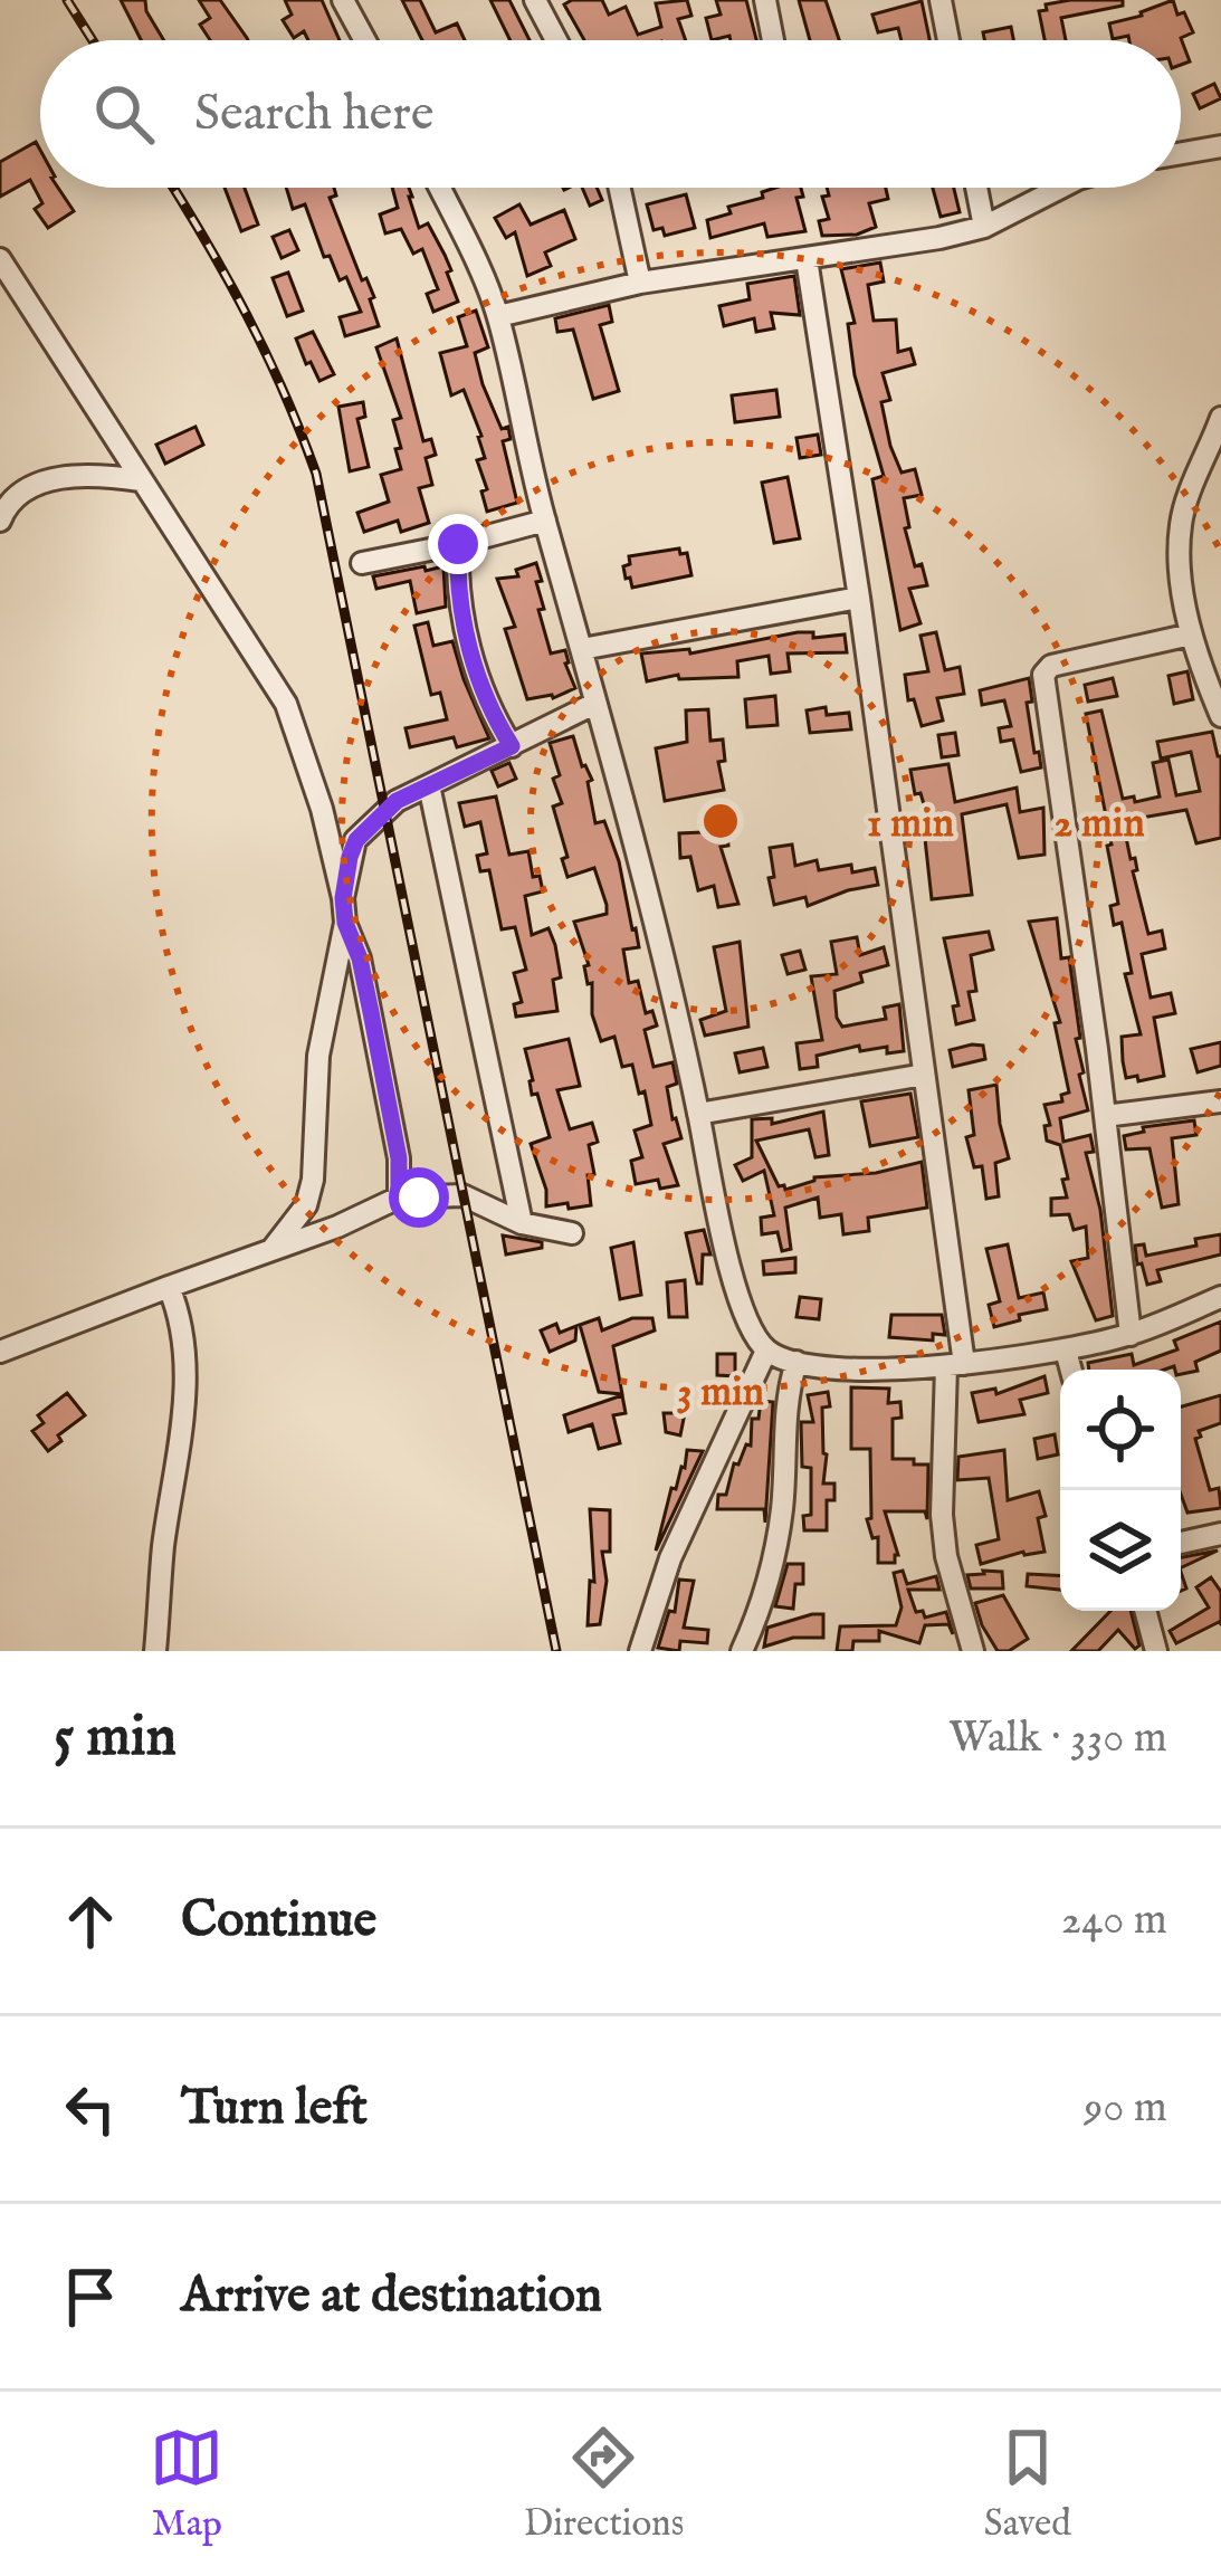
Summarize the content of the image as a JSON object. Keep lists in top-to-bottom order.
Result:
{
  "page": {
    "search": "Search here",
    "heading": ["5 min", "Walk · 330 m"],
    "list": [
      ["Continue", "240 m"],
      ["Turn left", "90 m"],
      "Arrive at destination"
    ],
    "nav": ["Map", "Directions", "Saved"]
  },
  "rings": ["1 min", "2 min", "3 min"]
}
